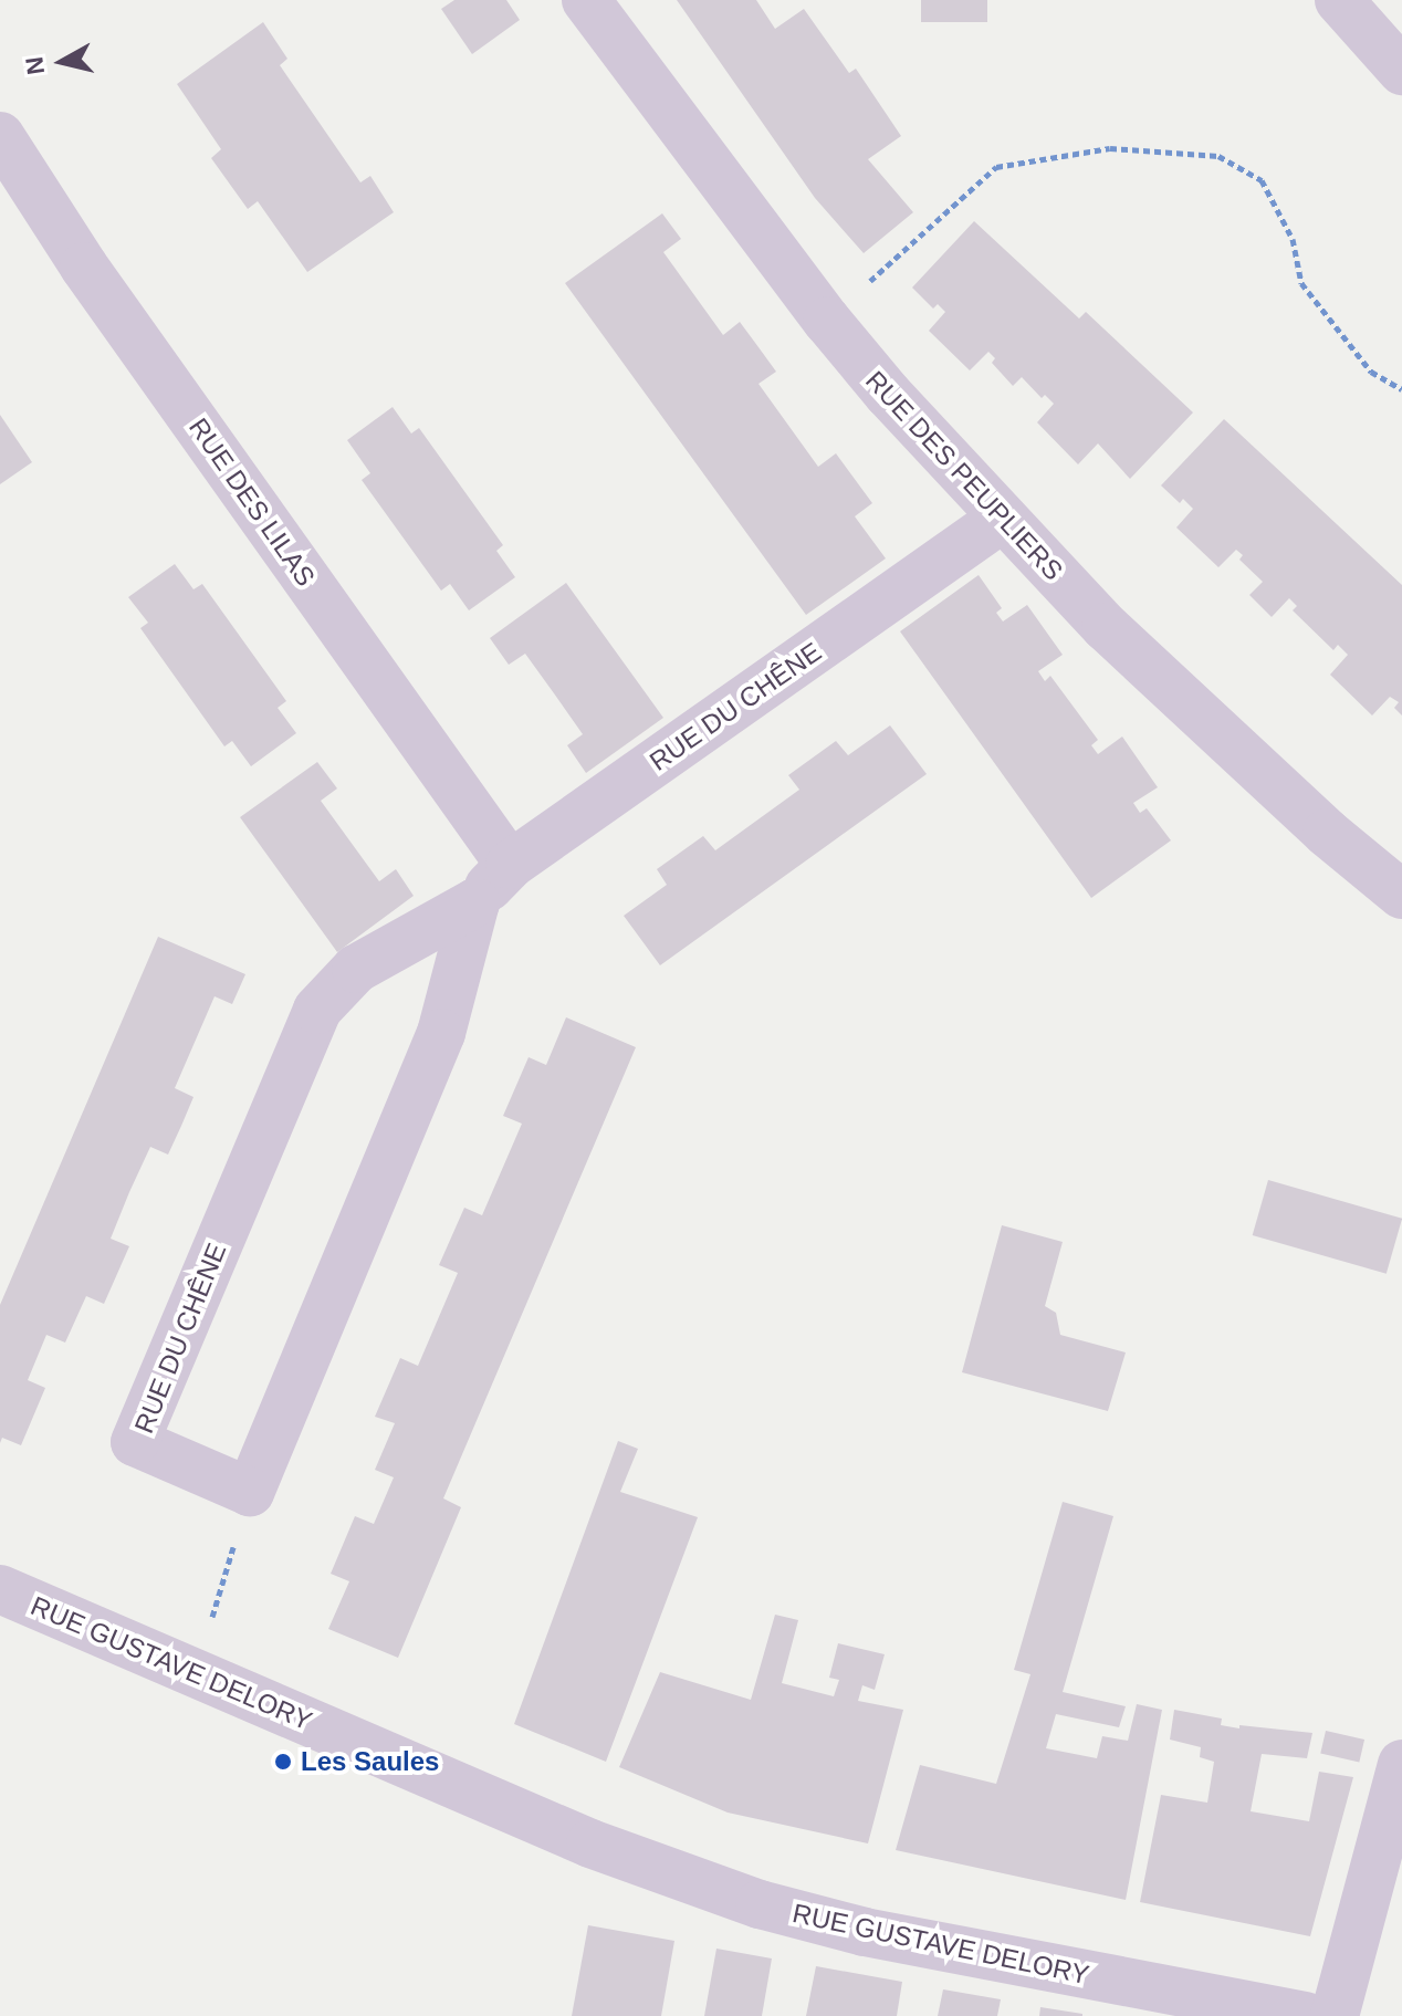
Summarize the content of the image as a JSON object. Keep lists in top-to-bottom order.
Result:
{
  "streets": {
    "street": [
      "RUE DES PEUPLIERS",
      "RUE DES LILAS",
      "RUE DU CHÊNE",
      "RUE GUSTAVE DELORY"
    ]
  },
  "crossings": [
    ["RUE DES PEUPLIERS", "RUE DU CHÊNE"],
    ["RUE DES LILAS", "RUE DU CHÊNE"]
  ],
  "places": ["Les Saules"],
  "north": "left"
}
